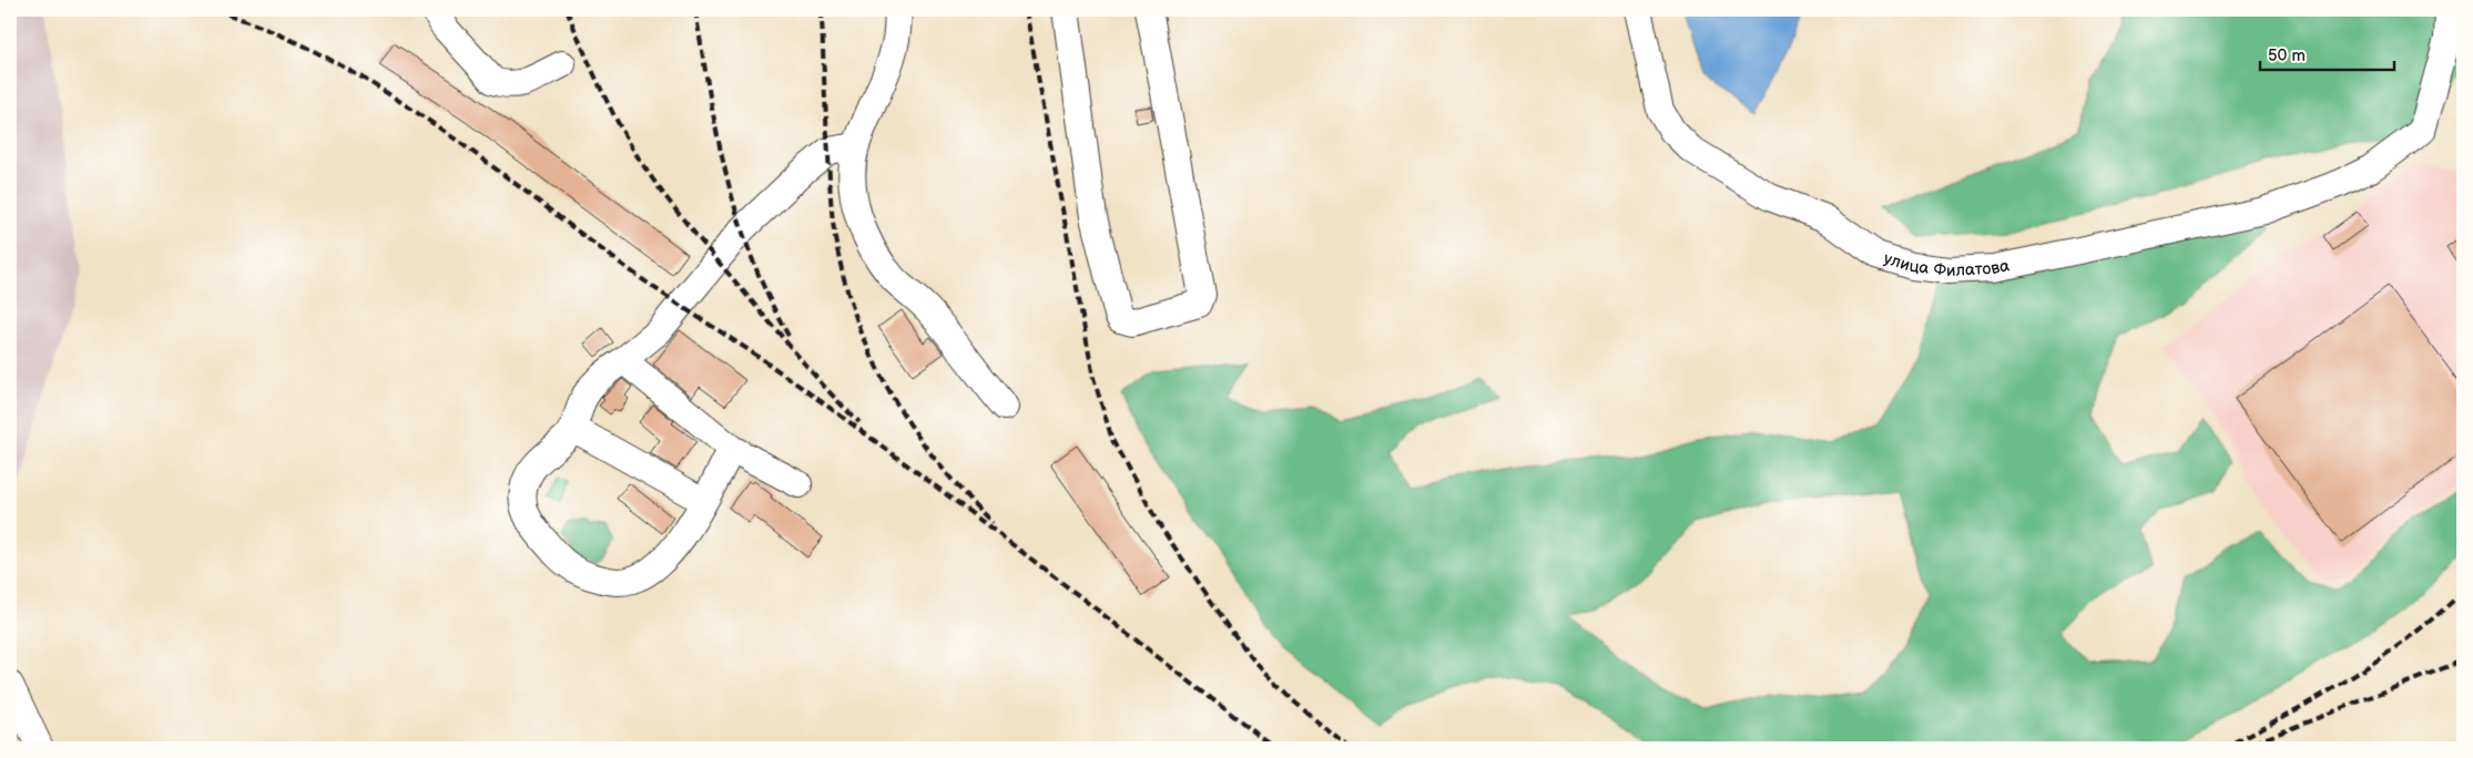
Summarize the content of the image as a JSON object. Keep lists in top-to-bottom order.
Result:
{
  "streets": {
    "street": ["улица Филатова"]
  },
  "scale_bar": "50 m"
}
